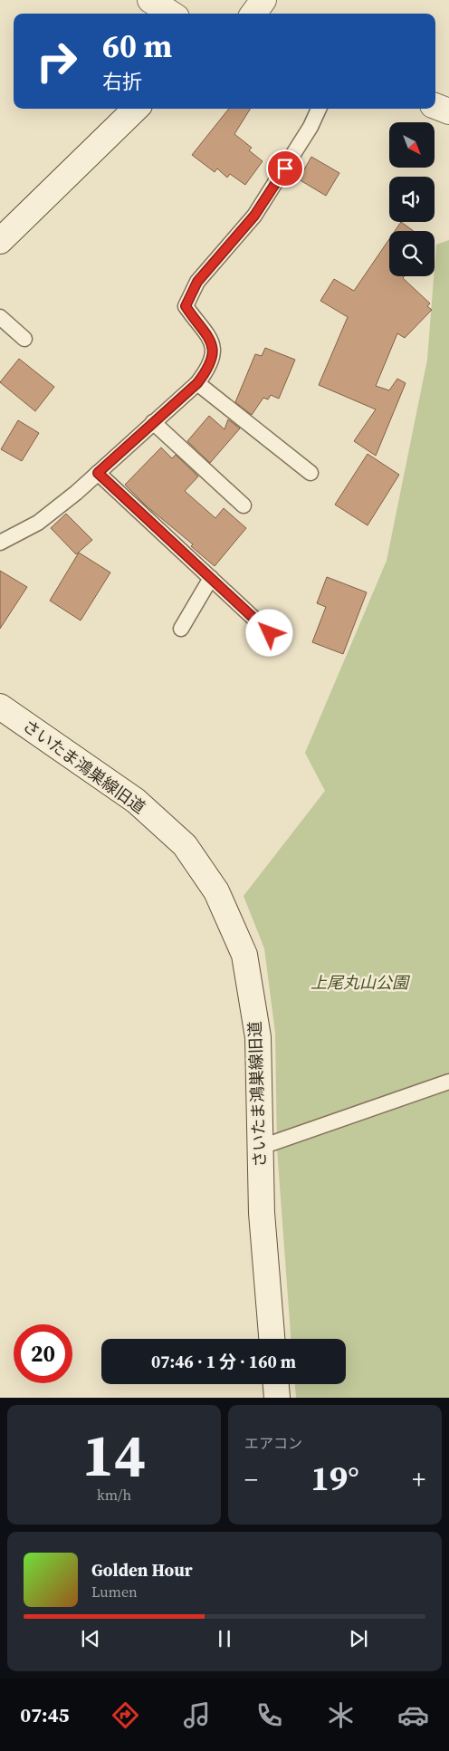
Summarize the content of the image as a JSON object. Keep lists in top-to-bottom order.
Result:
{
  "streets": {
    "street": ["さいたま鴻巣線旧道"]
  },
  "parks": ["上尾丸山公園"],
  "north": "bottom right",
  "page": {
    "turn": ["60 m", "右折"],
    "limit": "20",
    "trip": "07:46 · 1 分 · 160 m",
    "tile": [
      ["14", "km/h"],
      "エアコン"
    ],
    "heat": ["−", "19°", "+"],
    "song": ["Golden Hour", "Lumen"],
    "tabs": "07:45"
  }
}
